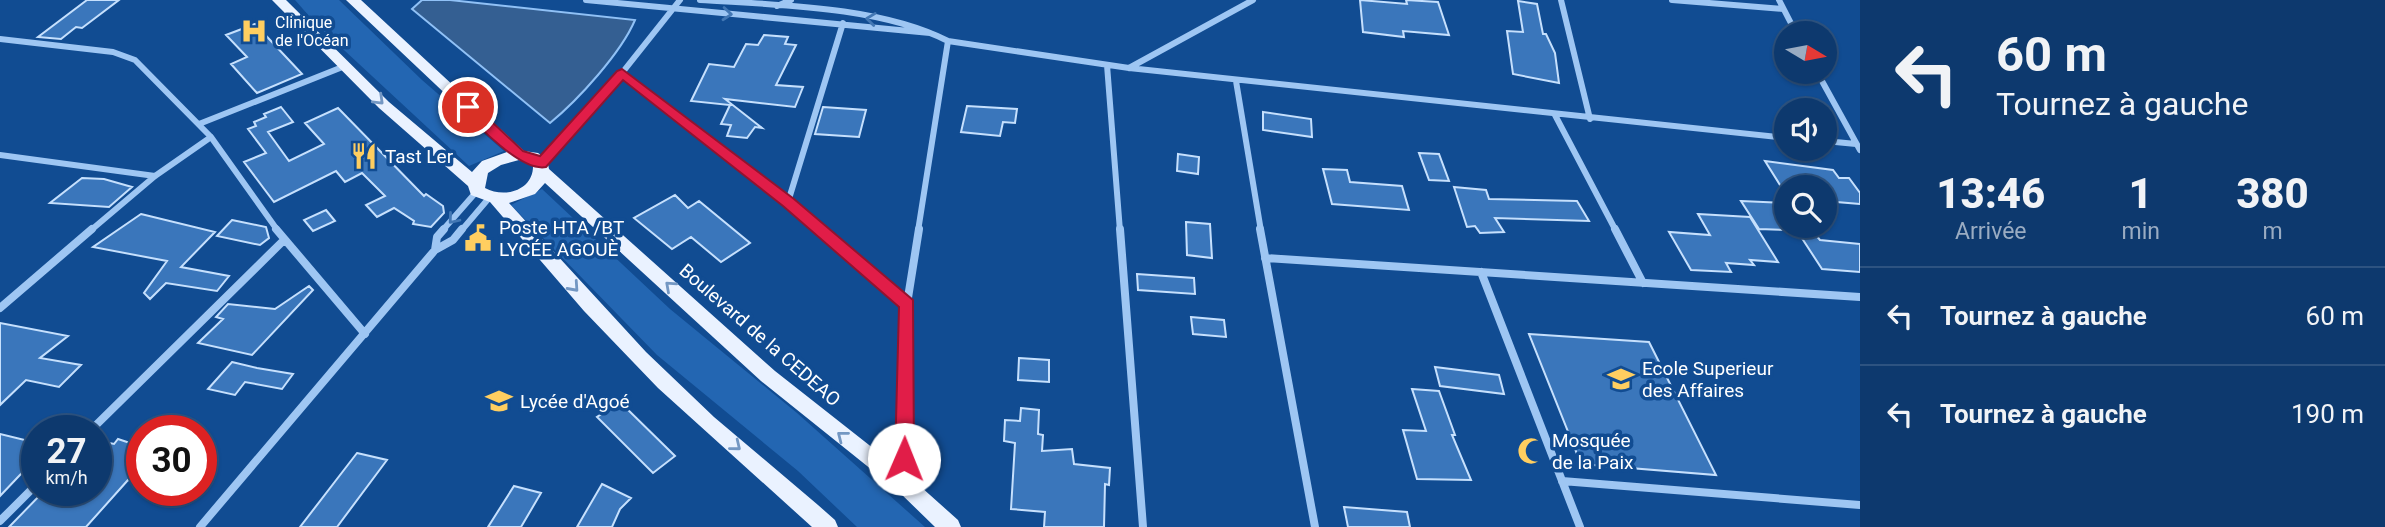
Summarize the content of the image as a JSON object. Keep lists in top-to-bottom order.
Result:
{
  "streets": {
    "main road": ["Boulevard de la CEDEAO"]
  },
  "places": {
    "hospital": ["Clinique de l'Océan"],
    "restaurant": ["Tast Ler"],
    "public building": ["Poste HTA /BT LYCÉE AGOUÈ"],
    "school or university": ["Ecole Superieur des Affaires", "Lycée d'Agoé"],
    "mosque": ["Mosquée de la Paix"]
  },
  "north": "right",
  "page": {
    "turn": ["60 m", "Tournez à gauche"],
    "eta": [
      "13:46",
      "Arrivée",
      "1",
      "min",
      "380",
      "m"
    ],
    "list": [
      {
        "name": "Tournez à gauche",
        "value": "60 m"
      },
      {
        "name": "Tournez à gauche",
        "value": "190 m"
      }
    ],
    "speed": "27 km/h",
    "limit": "30"
  }
}
